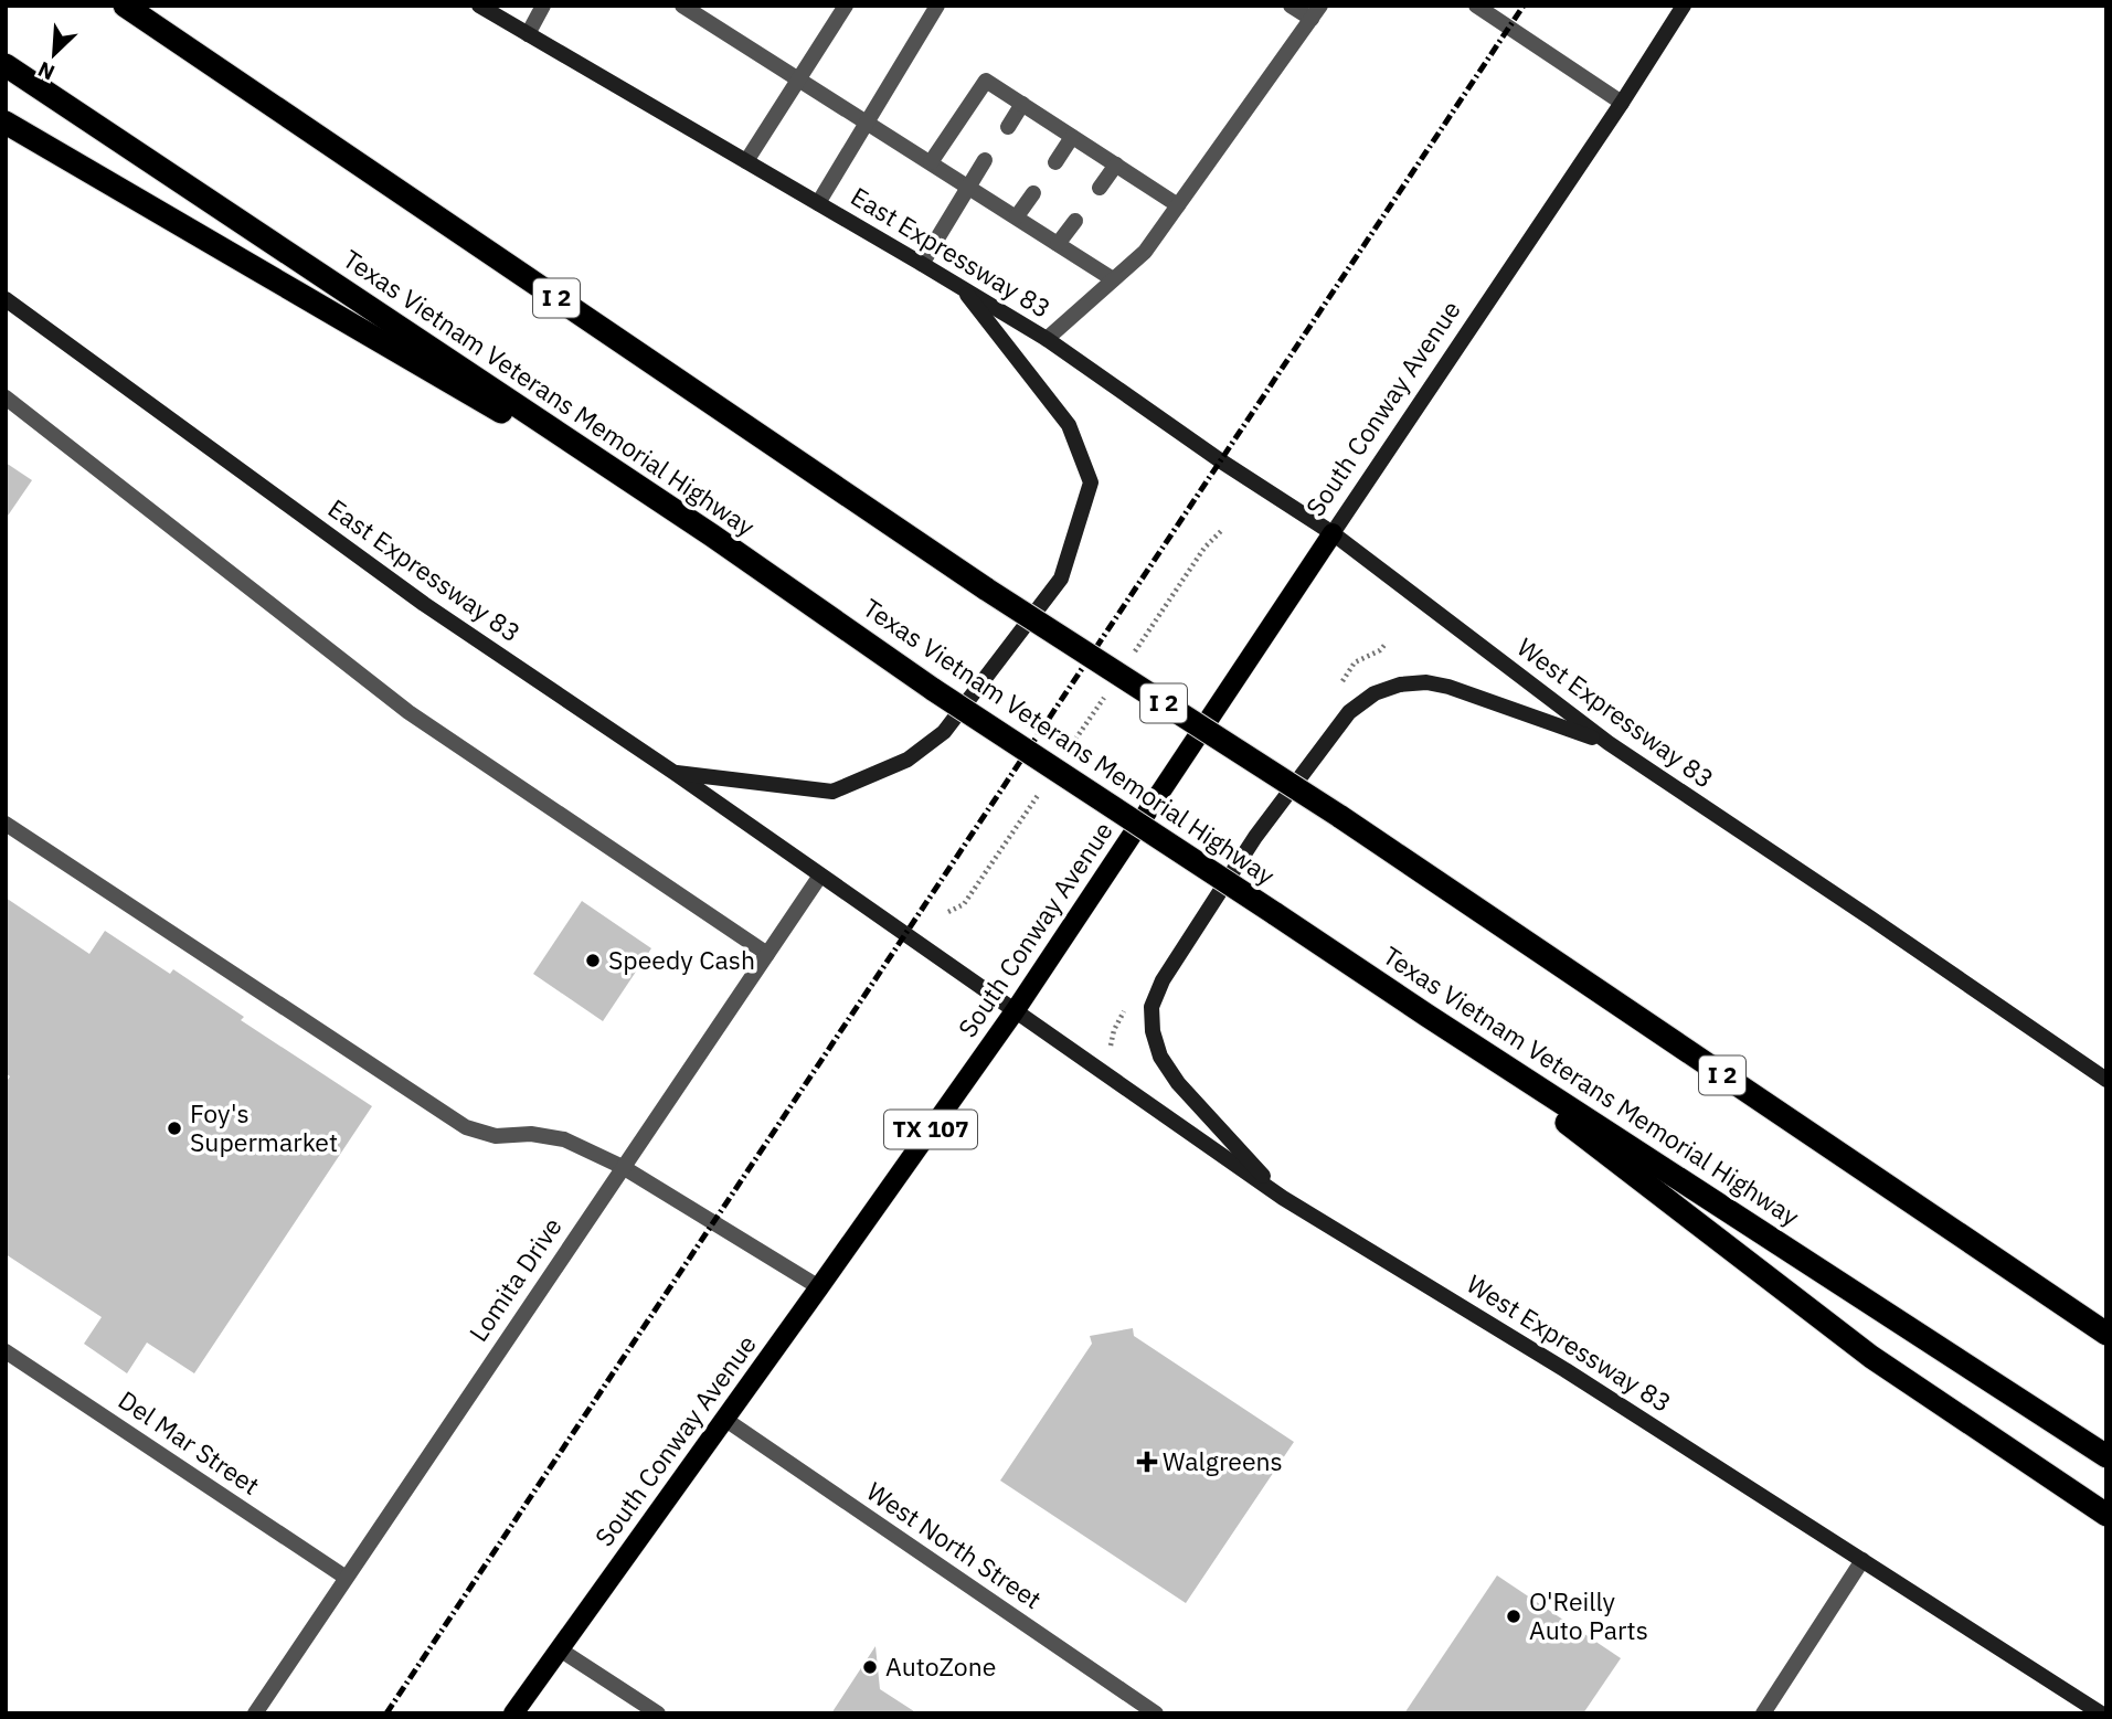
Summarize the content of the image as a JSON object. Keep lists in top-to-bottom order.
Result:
{
  "streets": {
    "highway": ["I 2", "Texas Vietnam Veterans Memorial Highway"],
    "main road": [
      "East Expressway 83",
      "South Conway Avenue",
      "West Expressway 83",
      "TX 107"
    ],
    "street": ["Lomita Drive", "Del Mar Street", "West North Street"]
  },
  "crossings": [
    ["East Expressway 83", "South Conway Avenue"],
    ["East Expressway 83", "West Expressway 83"],
    ["East Expressway 83", "Lomita Drive"],
    ["South Conway Avenue", "West Expressway 83"],
    ["South Conway Avenue", "West North Street"],
    ["Lomita Drive", "Del Mar Street"]
  ],
  "places": {
    "other": [
      "Speedy Cash",
      "Foy's Supermarket",
      "O'Reilly Auto Parts",
      "AutoZone"
    ],
    "health": ["Walgreens"]
  },
  "north": "bottom left"
}
